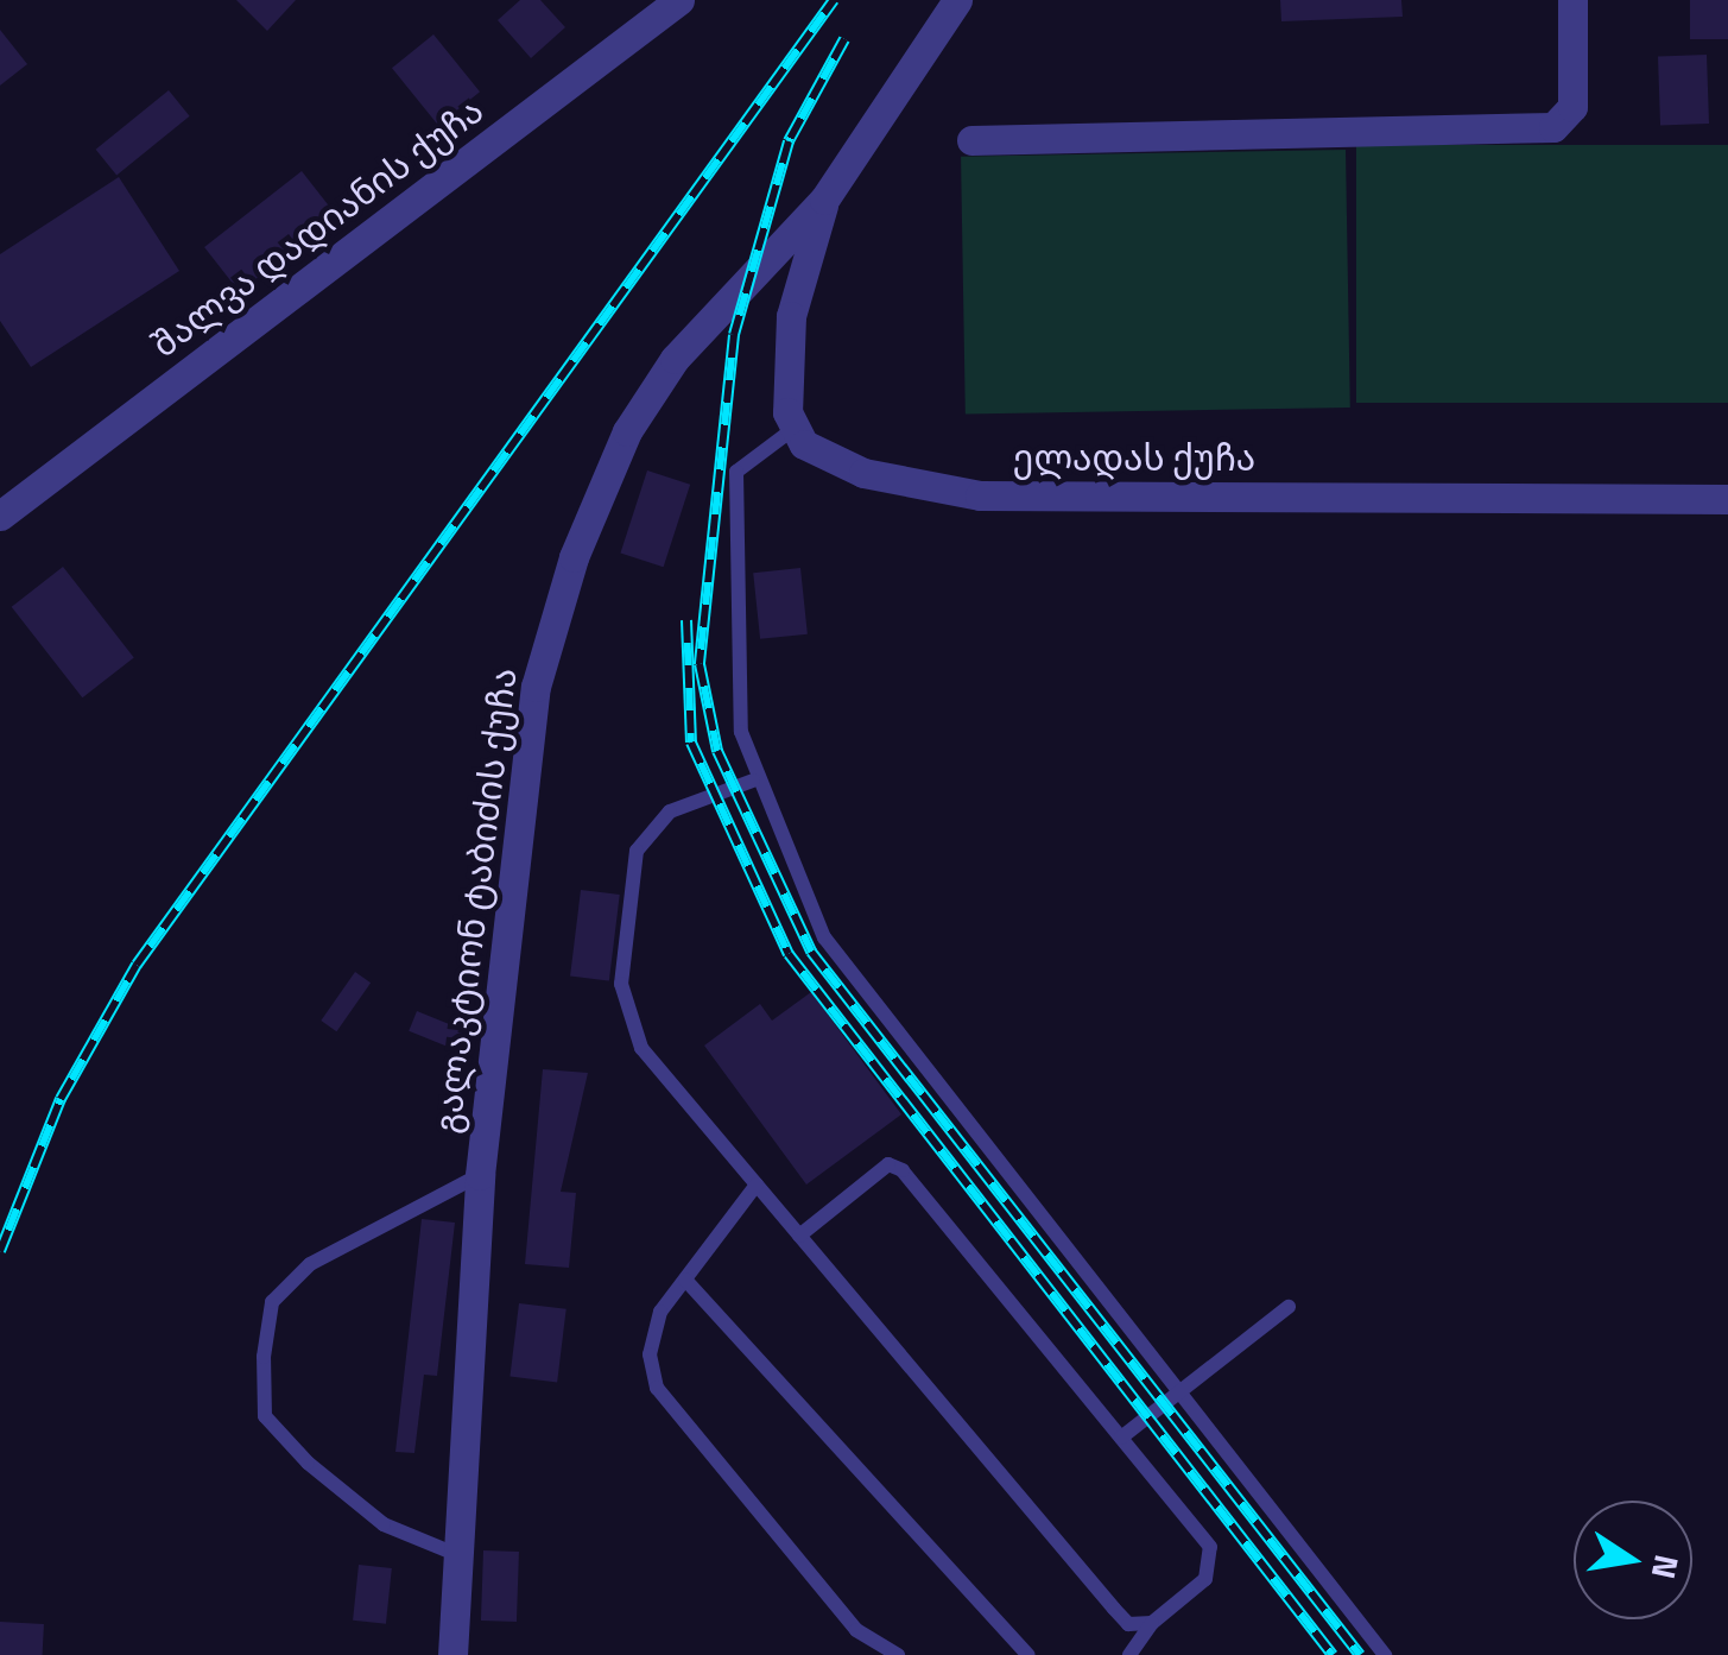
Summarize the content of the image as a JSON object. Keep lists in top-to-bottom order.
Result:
{
  "streets": {
    "street": ["შალვა დადიანის ქუჩა", "ელადას ქუჩა", "გალაკტიონ ტაბიძის ქუჩა"]
  },
  "north": "right"
}
